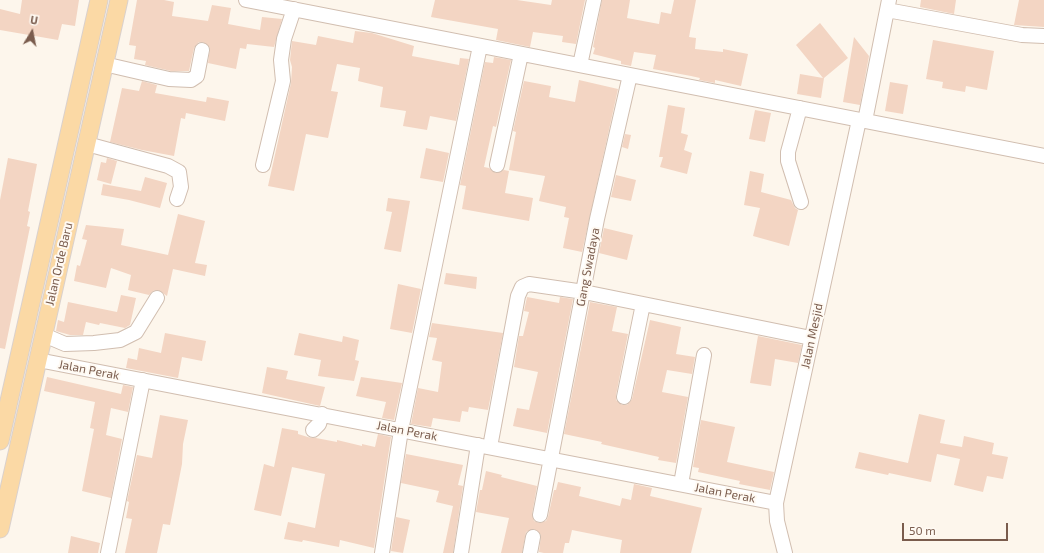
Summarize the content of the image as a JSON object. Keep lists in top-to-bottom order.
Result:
{
  "streets": {
    "main road": ["Jalan Orde Baru"],
    "street": ["Gang Swadaya", "Jalan Mesjid", "Jalan Perak"]
  },
  "crossings": [
    ["Jalan Orde Baru", "Jalan Perak"],
    ["Gang Swadaya", "Jalan Perak"],
    ["Jalan Mesjid", "Jalan Perak"]
  ],
  "scale_bar": "50 m",
  "north": "top"
}
